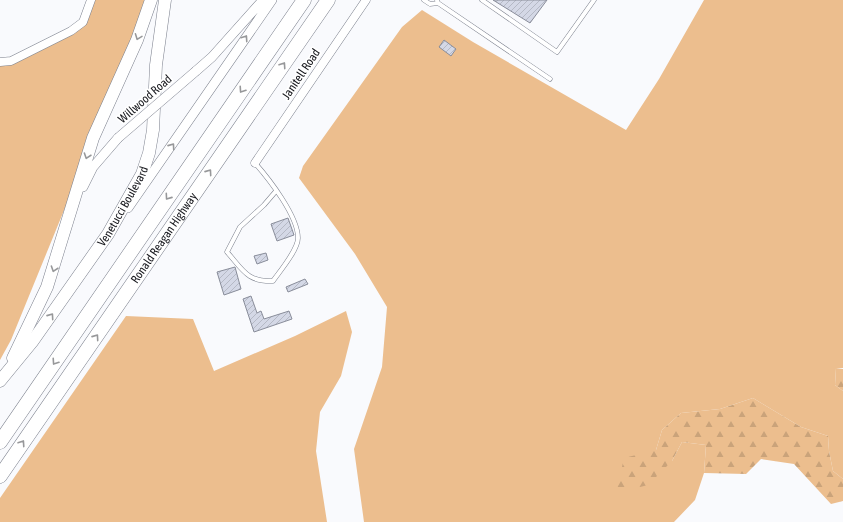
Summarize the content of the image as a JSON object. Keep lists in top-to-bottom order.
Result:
{
  "streets": {
    "highway": ["Ronald Reagan Highway"],
    "main road": ["Venetucci Boulevard"],
    "street": ["Janitell Road", "Willwood Road"]
  },
  "crossings": [
    ["Willwood Road", "Venetucci Boulevard"]
  ]
}
